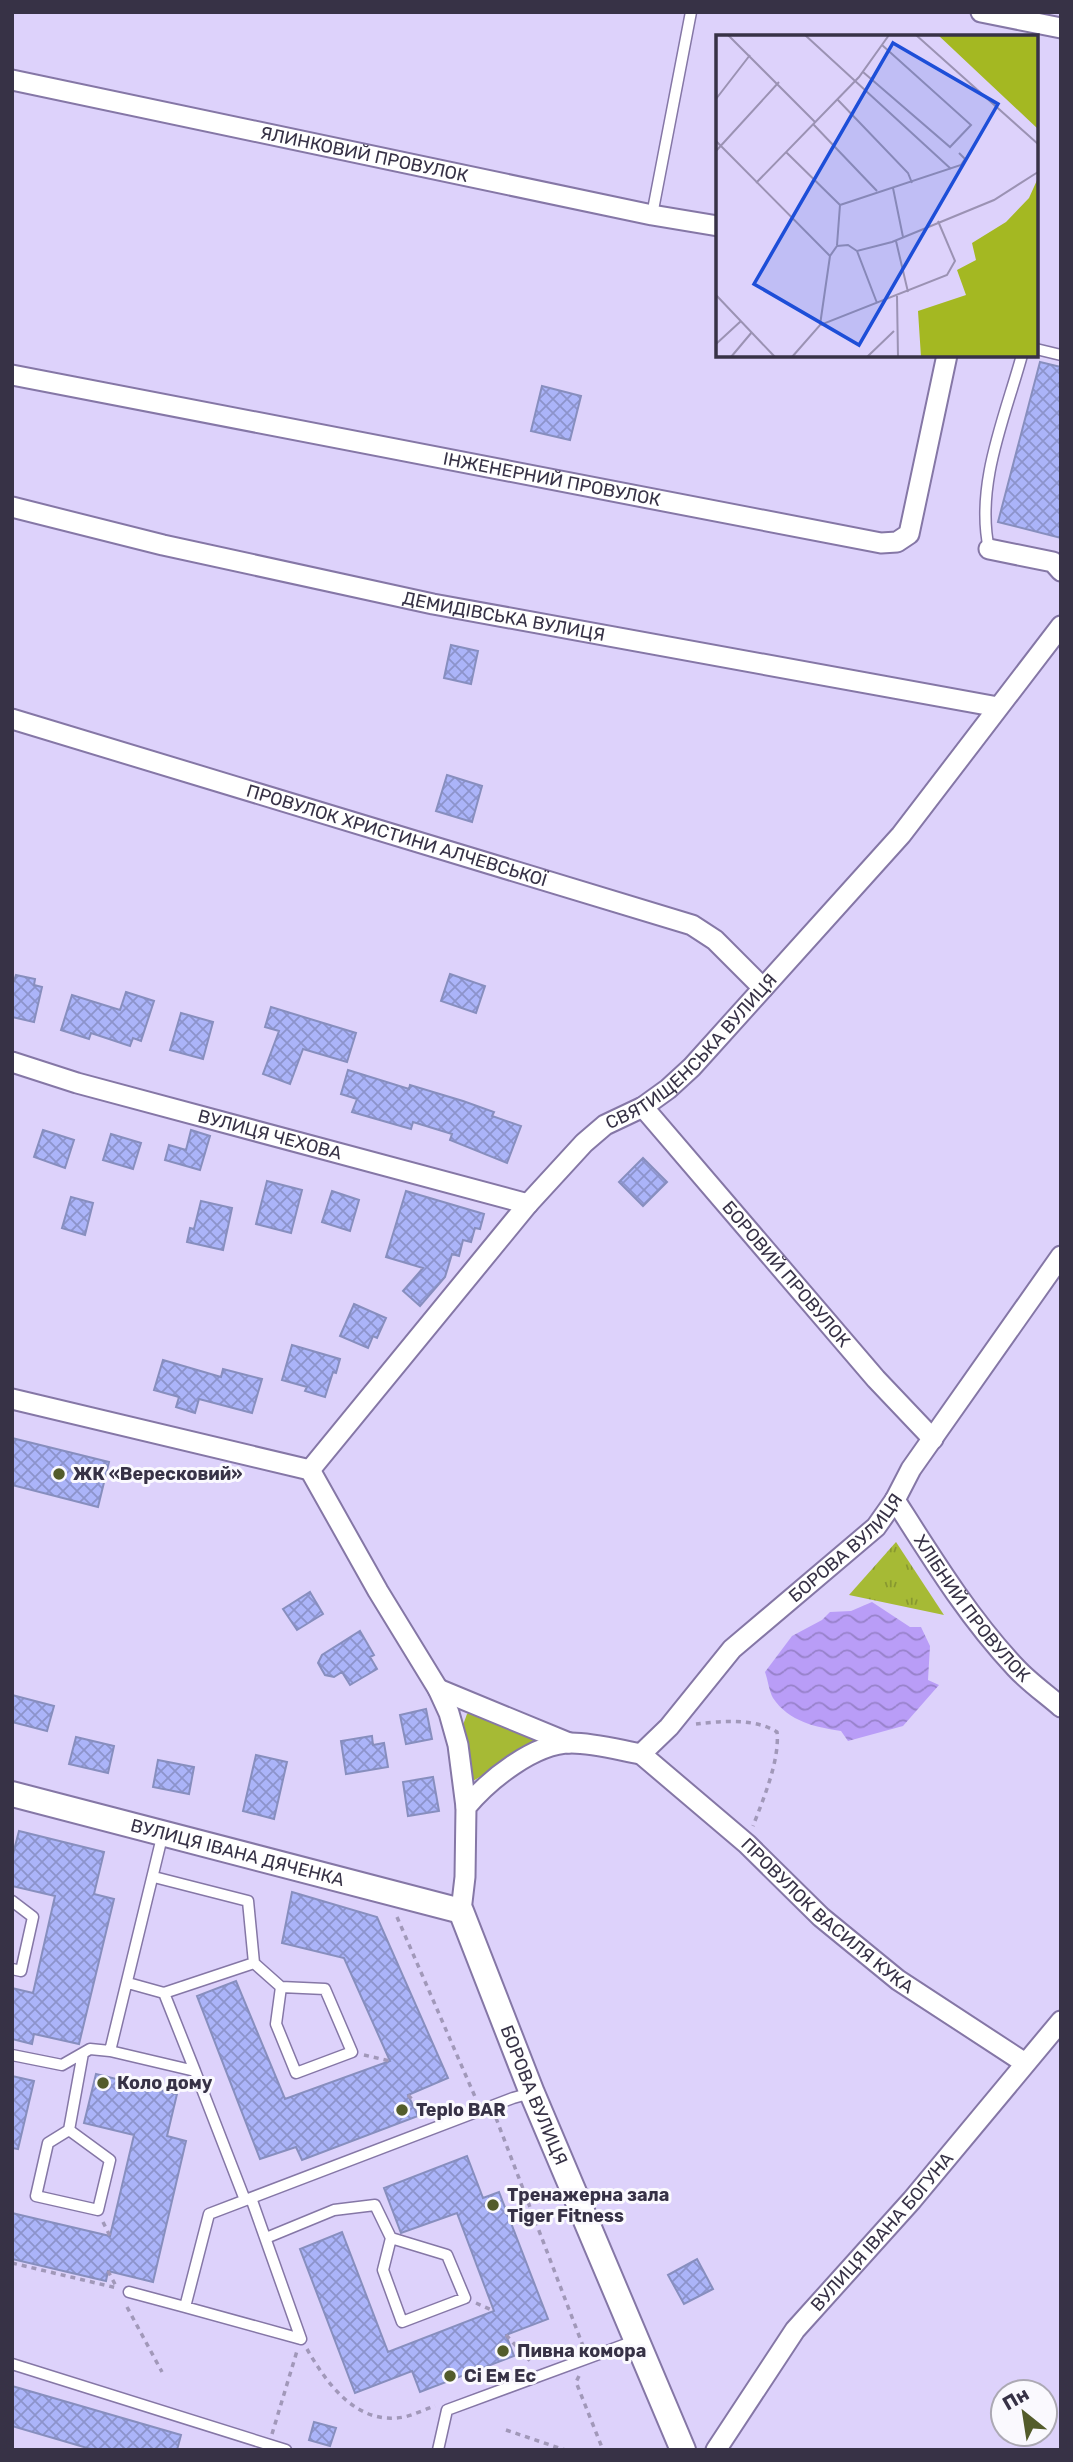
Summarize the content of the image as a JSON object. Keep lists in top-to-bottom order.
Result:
{
  "streets": {
    "street": [
      "ЯЛИНКОВИЙ ПРОВУЛОК",
      "ІНЖЕНЕРНИЙ ПРОВУЛОК",
      "ДЕМИДІВСЬКА ВУЛИЦЯ",
      "ПРОВУЛОК ХРИСТИНИ АЛЧЕВСЬКОЇ",
      "СВЯТИЩЕНСЬКА ВУЛИЦЯ",
      "ВУЛИЦЯ ЧЕХОВА",
      "БОРОВИЙ ПРОВУЛОК",
      "БОРОВА ВУЛИЦЯ",
      "ХЛІБНИЙ ПРОВУЛОК",
      "ВУЛИЦЯ ІВАНА ДЯЧЕНКА",
      "ПРОВУЛОК ВАСИЛЯ КУКА",
      "ВУЛИЦЯ ІВАНА БОГУНА"
    ]
  },
  "crossings": [
    ["ДЕМИДІВСЬКА ВУЛИЦЯ", "СВЯТИЩЕНСЬКА ВУЛИЦЯ"],
    ["ПРОВУЛОК ХРИСТИНИ АЛЧЕВСЬКОЇ", "СВЯТИЩЕНСЬКА ВУЛИЦЯ"],
    ["СВЯТИЩЕНСЬКА ВУЛИЦЯ", "ВУЛИЦЯ ЧЕХОВА"],
    ["СВЯТИЩЕНСЬКА ВУЛИЦЯ", "БОРОВИЙ ПРОВУЛОК"],
    ["СВЯТИЩЕНСЬКА ВУЛИЦЯ", "БОРОВА ВУЛИЦЯ"],
    ["БОРОВИЙ ПРОВУЛОК", "БОРОВА ВУЛИЦЯ"],
    ["БОРОВА ВУЛИЦЯ", "ХЛІБНИЙ ПРОВУЛОК"],
    ["БОРОВА ВУЛИЦЯ", "ВУЛИЦЯ ІВАНА ДЯЧЕНКА"],
    ["БОРОВА ВУЛИЦЯ", "ПРОВУЛОК ВАСИЛЯ КУКА"],
    ["ПРОВУЛОК ВАСИЛЯ КУКА", "ВУЛИЦЯ ІВАНА БОГУНА"]
  ],
  "places": [
    "ЖК «Вересковий»",
    "Коло дому",
    "Teplo BAR",
    "Тренажерна зала Tiger Fitness",
    "Пивна комора",
    "Сі Ем Ес"
  ],
  "north": "top left"
}
